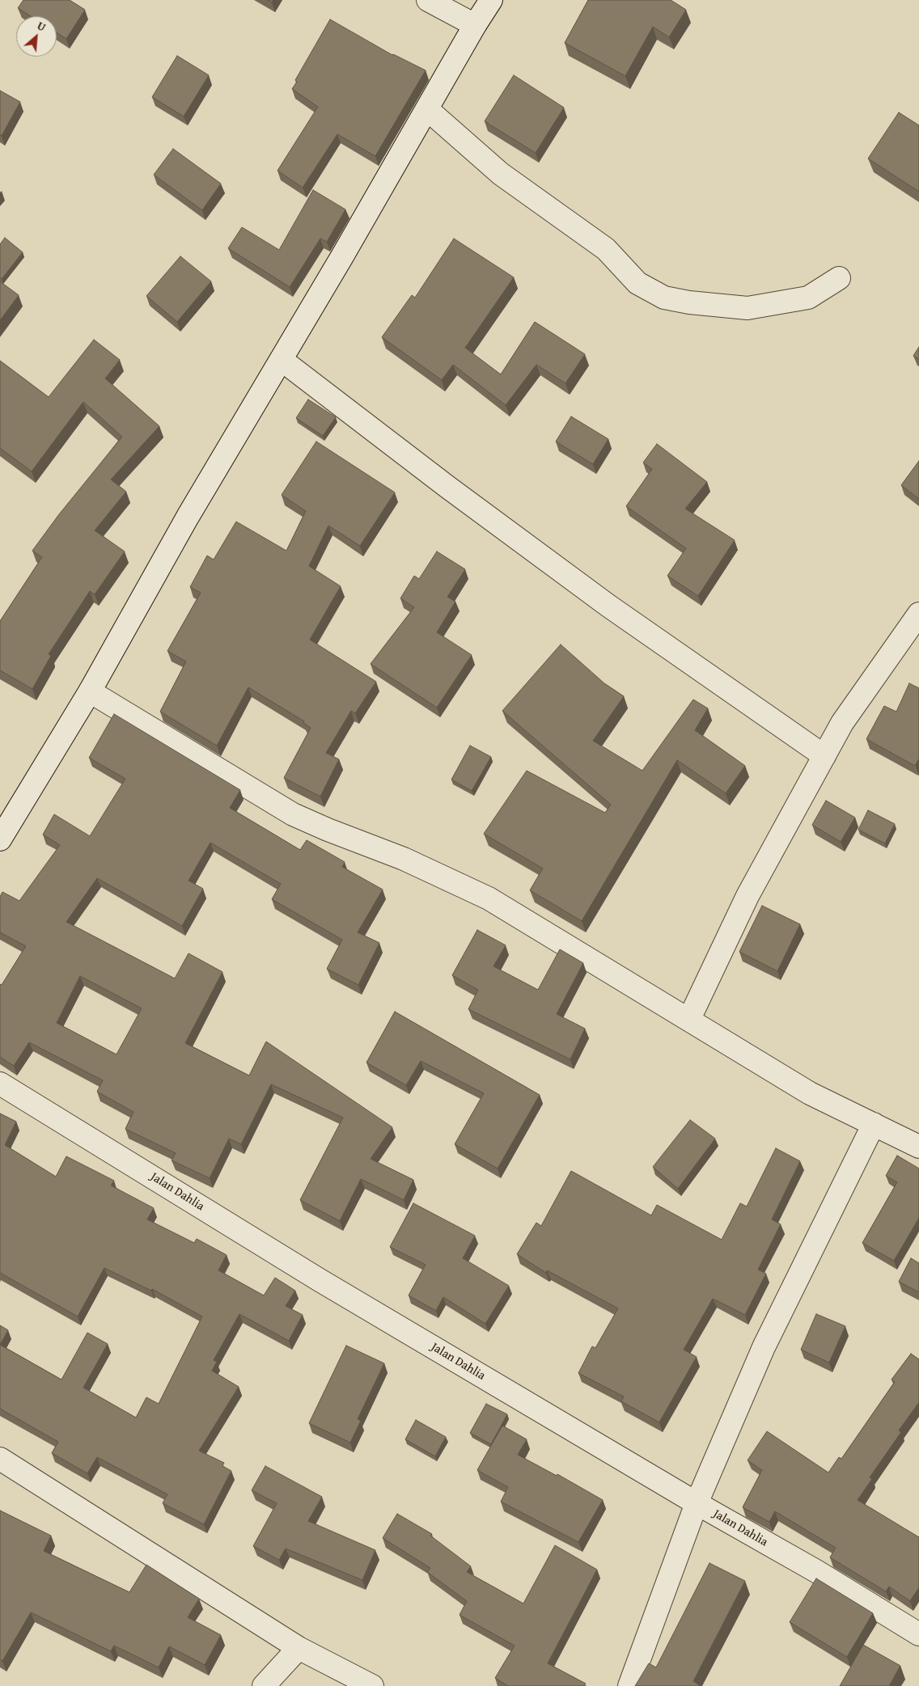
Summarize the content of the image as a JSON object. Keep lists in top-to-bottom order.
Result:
{
  "streets": {
    "street": ["Jalan Dahlia"]
  },
  "north": "top right"
}
